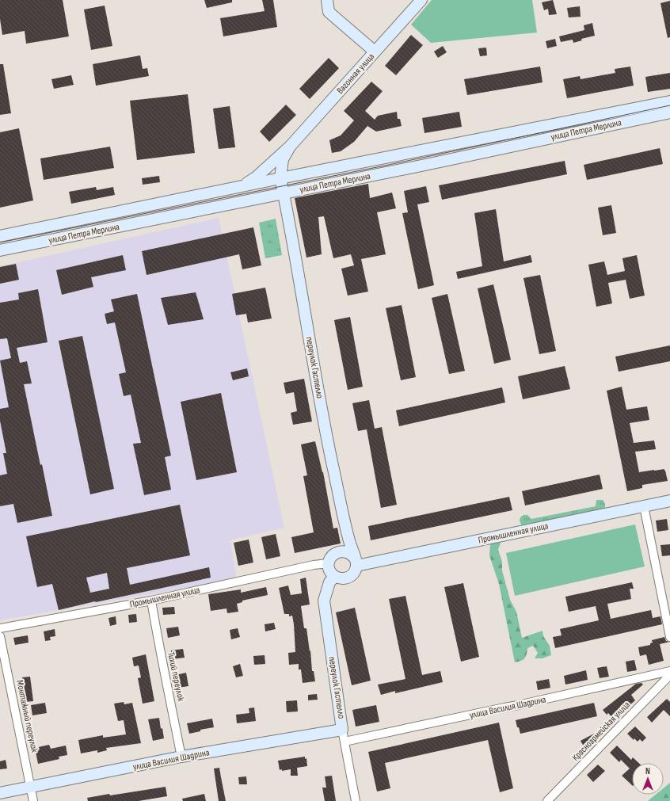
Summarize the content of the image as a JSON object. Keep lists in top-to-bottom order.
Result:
{
  "streets": {
    "main road": [
      "Вагонная улица",
      "улица Петра Мерлина",
      "переулок Гастелло",
      "Промышленная улица",
      "улица Василия Шадрина"
    ],
    "street": ["Тихий переулок", "Монтажный переулок", "Красноармейская улица"]
  },
  "crossings": [
    ["Вагонная улица", "улица Петра Мерлина"],
    ["Вагонная улица", "переулок Гастелло"],
    ["улица Петра Мерлина", "переулок Гастелло"],
    ["переулок Гастелло", "Промышленная улица"],
    ["переулок Гастелло", "улица Василия Шадрина"],
    ["Промышленная улица", "Тихий переулок"],
    ["Тихий переулок", "улица Василия Шадрина"],
    ["улица Василия Шадрина", "Монтажный переулок"]
  ],
  "north": "top"
}
